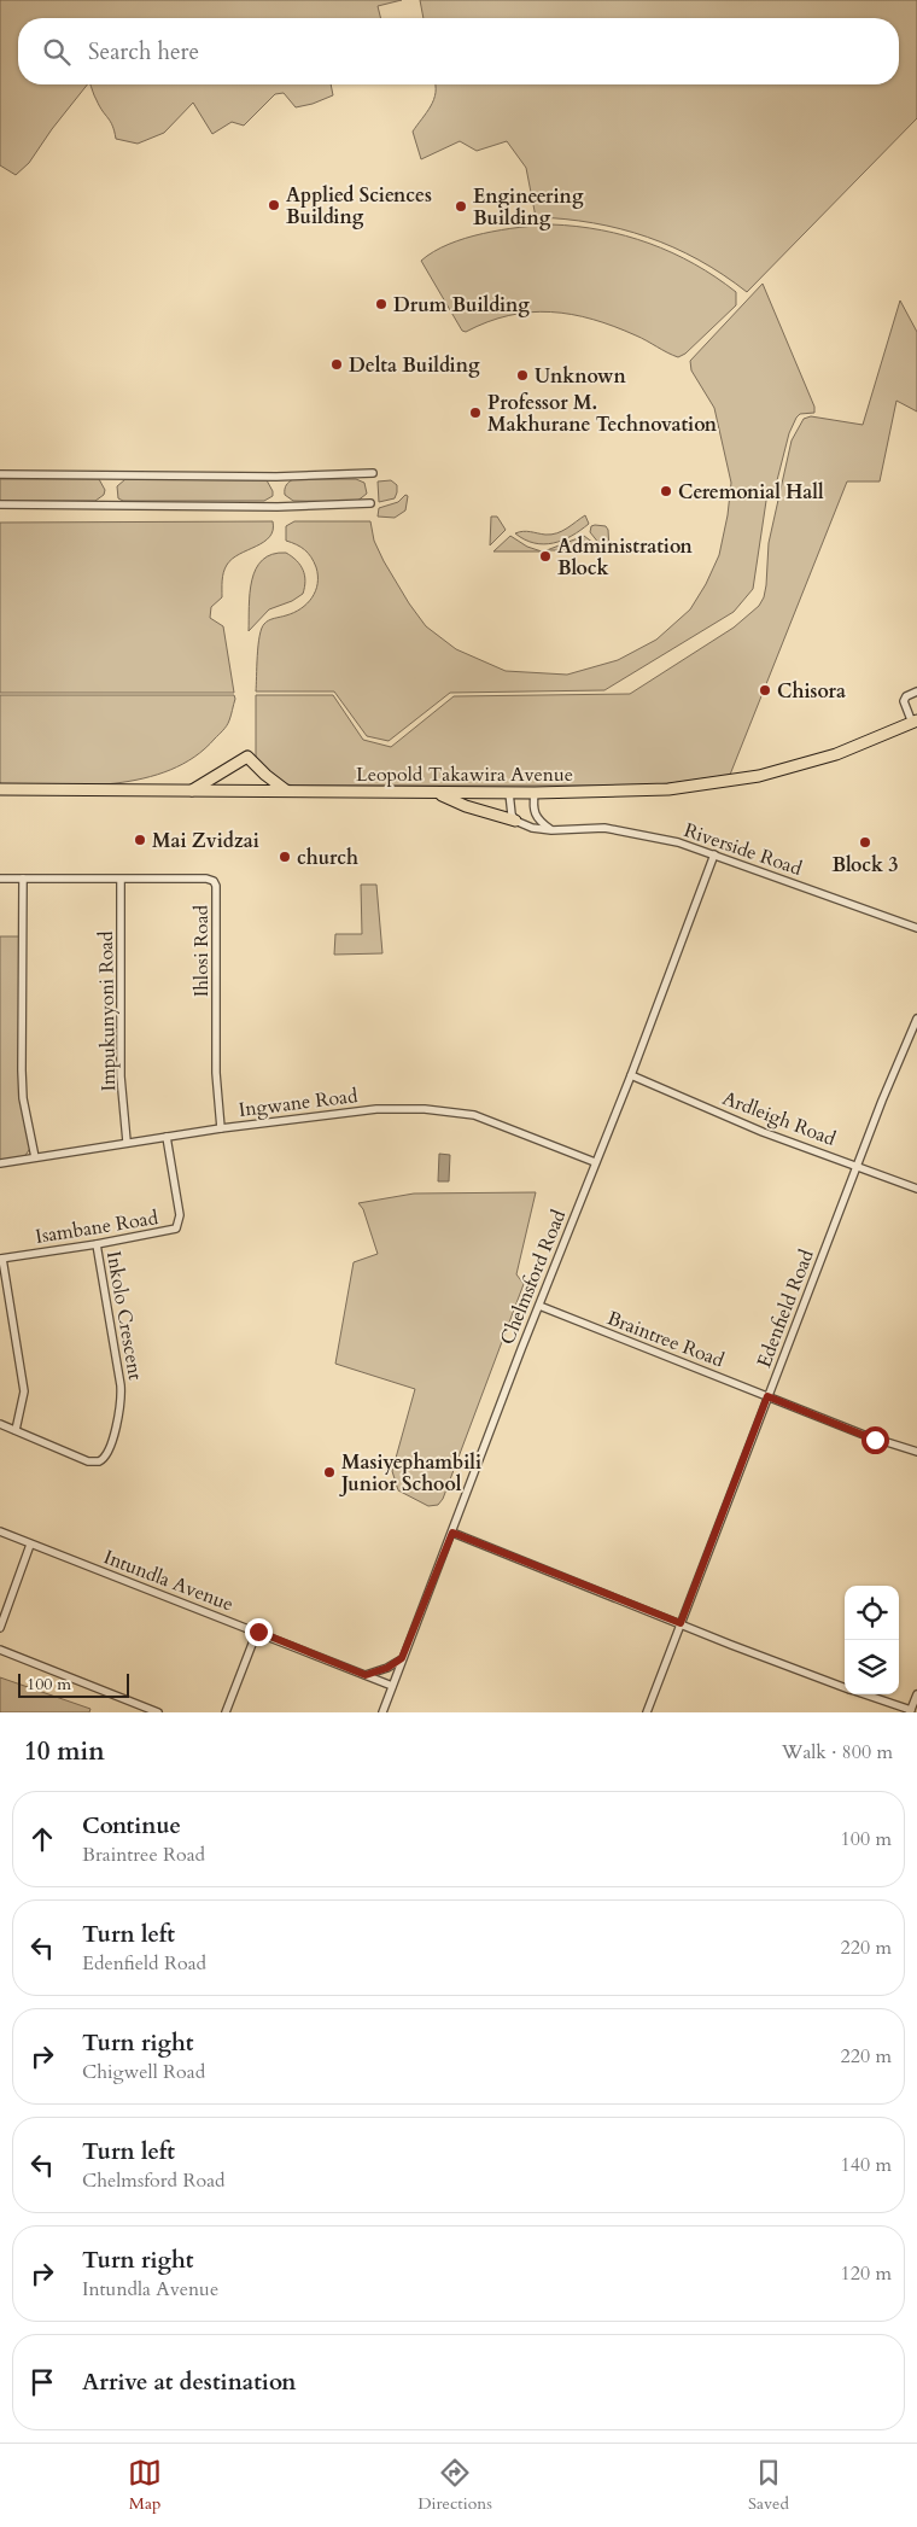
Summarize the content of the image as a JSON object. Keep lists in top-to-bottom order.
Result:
{
  "streets": {
    "highway": ["Leopold Takawira Avenue"],
    "street": [
      "Riverside Road",
      "Ihlosi Road",
      "Impukunyoni Road",
      "Ingwane Road",
      "Ardleigh Road",
      "Isambane Road",
      "Chelmsford Road",
      "Edenfield Road",
      "Inkolo Crescent",
      "Braintree Road",
      "Intundla Avenue"
    ]
  },
  "crossings": [
    ["Riverside Road", "Chelmsford Road"],
    ["Ihlosi Road", "Impukunyoni Road"],
    ["Ihlosi Road", "Ingwane Road"],
    ["Impukunyoni Road", "Ingwane Road"],
    ["Ingwane Road", "Isambane Road"],
    ["Ingwane Road", "Chelmsford Road"],
    ["Ardleigh Road", "Chelmsford Road"],
    ["Ardleigh Road", "Edenfield Road"],
    ["Isambane Road", "Inkolo Crescent"],
    ["Chelmsford Road", "Braintree Road"],
    ["Chelmsford Road", "Intundla Avenue"],
    ["Edenfield Road", "Braintree Road"]
  ],
  "places": [
    "Applied Sciences Building",
    "Engineering Building",
    "Drum Building",
    "Delta Building",
    "Unknown",
    "Professor M. Makhurane Technovation",
    "Ceremonial Hall",
    "Administration Block",
    "Chisora",
    "Mai Zvidzai",
    "Block 3",
    "church",
    "Masiyephambili Junior School"
  ],
  "scale_bar": "100 m",
  "page": {
    "search": "Search here",
    "scale": "100 m",
    "heading": ["10 min", "Walk · 800 m"],
    "list": [
      ["Continue", "Braintree Road", "100 m"],
      ["Turn left", "Edenfield Road", "220 m"],
      ["Turn right", "Chigwell Road", "220 m"],
      ["Turn left", "Chelmsford Road", "140 m"],
      ["Turn right", "Intundla Avenue", "120 m"],
      "Arrive at destination"
    ],
    "nav": ["Map", "Directions", "Saved"]
  }
}
